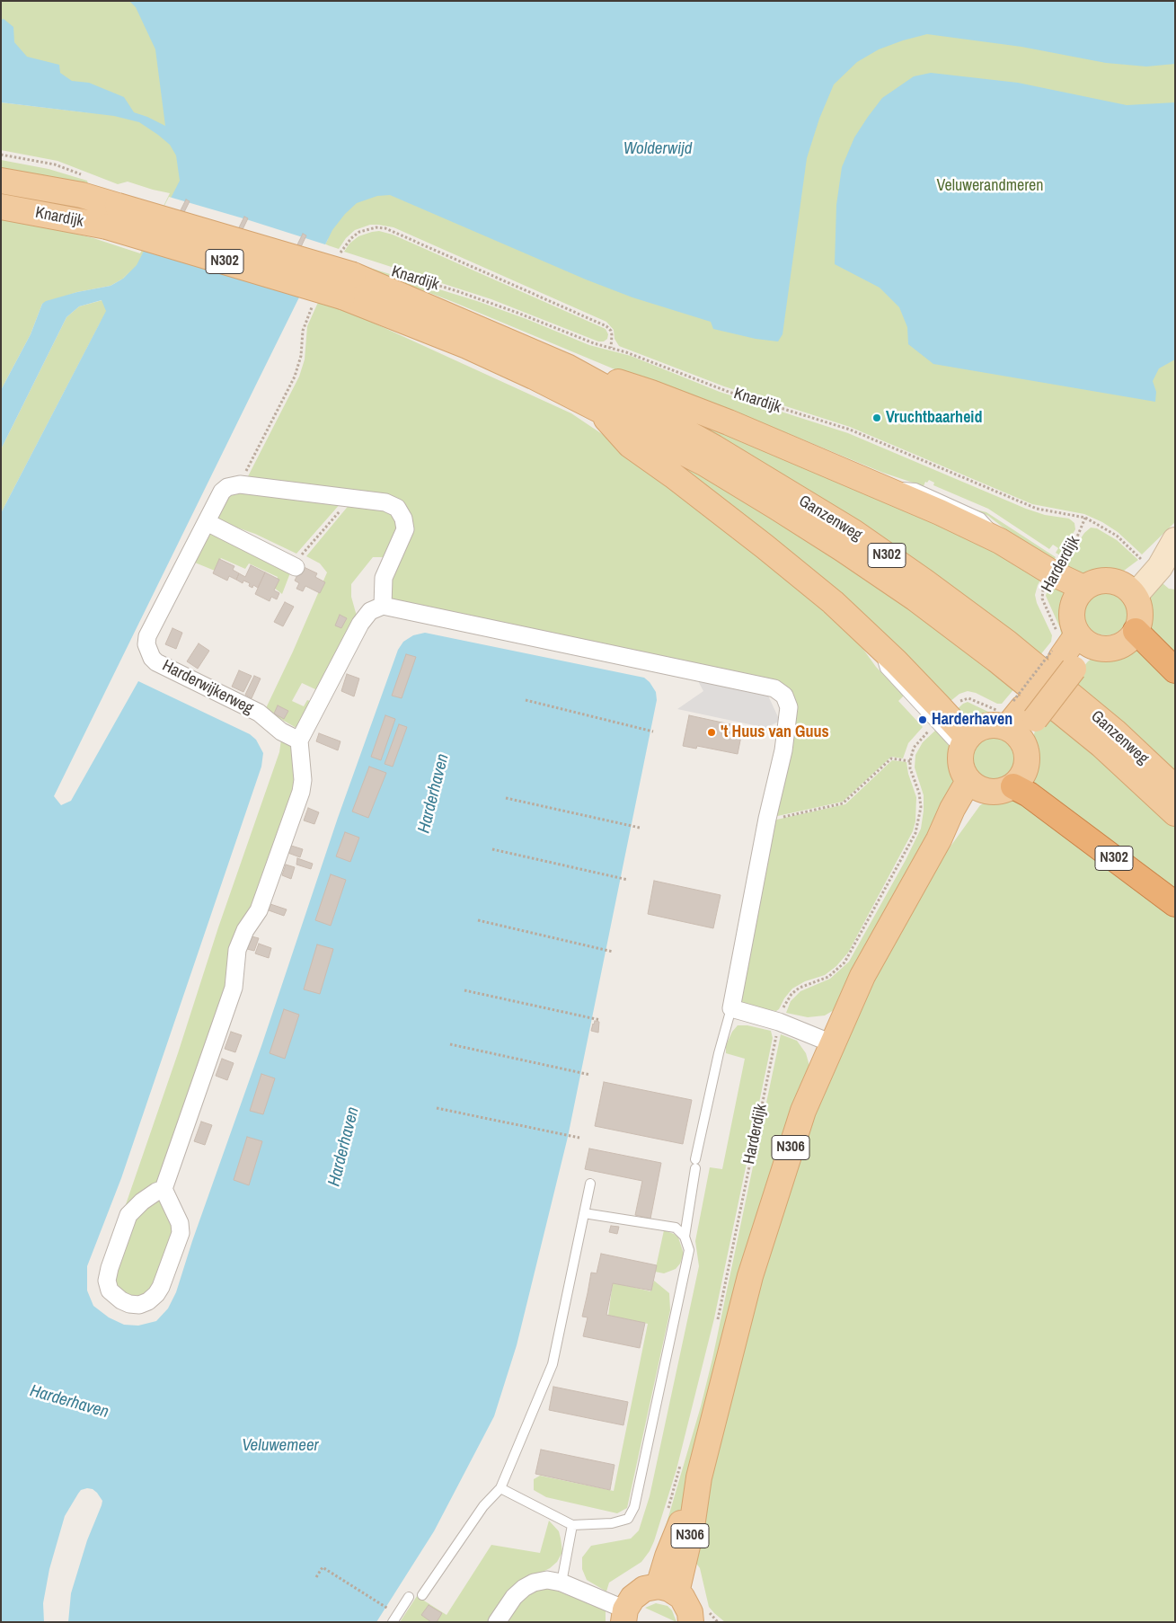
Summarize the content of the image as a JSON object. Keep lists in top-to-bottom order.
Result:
{
  "streets": {
    "highway": ["N302"],
    "main road": ["Knardijk", "Ganzenweg", "N306"],
    "street": ["Harderwijkerweg"],
    "path": ["Harderdijk"]
  },
  "crossings": [
    ["Knardijk", "N302"],
    ["Knardijk", "Ganzenweg"],
    ["Knardijk", "Harderdijk"],
    ["N302", "Ganzenweg"],
    ["N302", "Harderdijk"],
    ["N302", "N306"]
  ],
  "water": ["Wolderwijd", "Harderhaven", "Veluwemeer"],
  "parks": ["Veluwerandmeren"],
  "places": ["Vruchtbaarheid", "Harderhaven", "'t Huus van Guus"]
}
